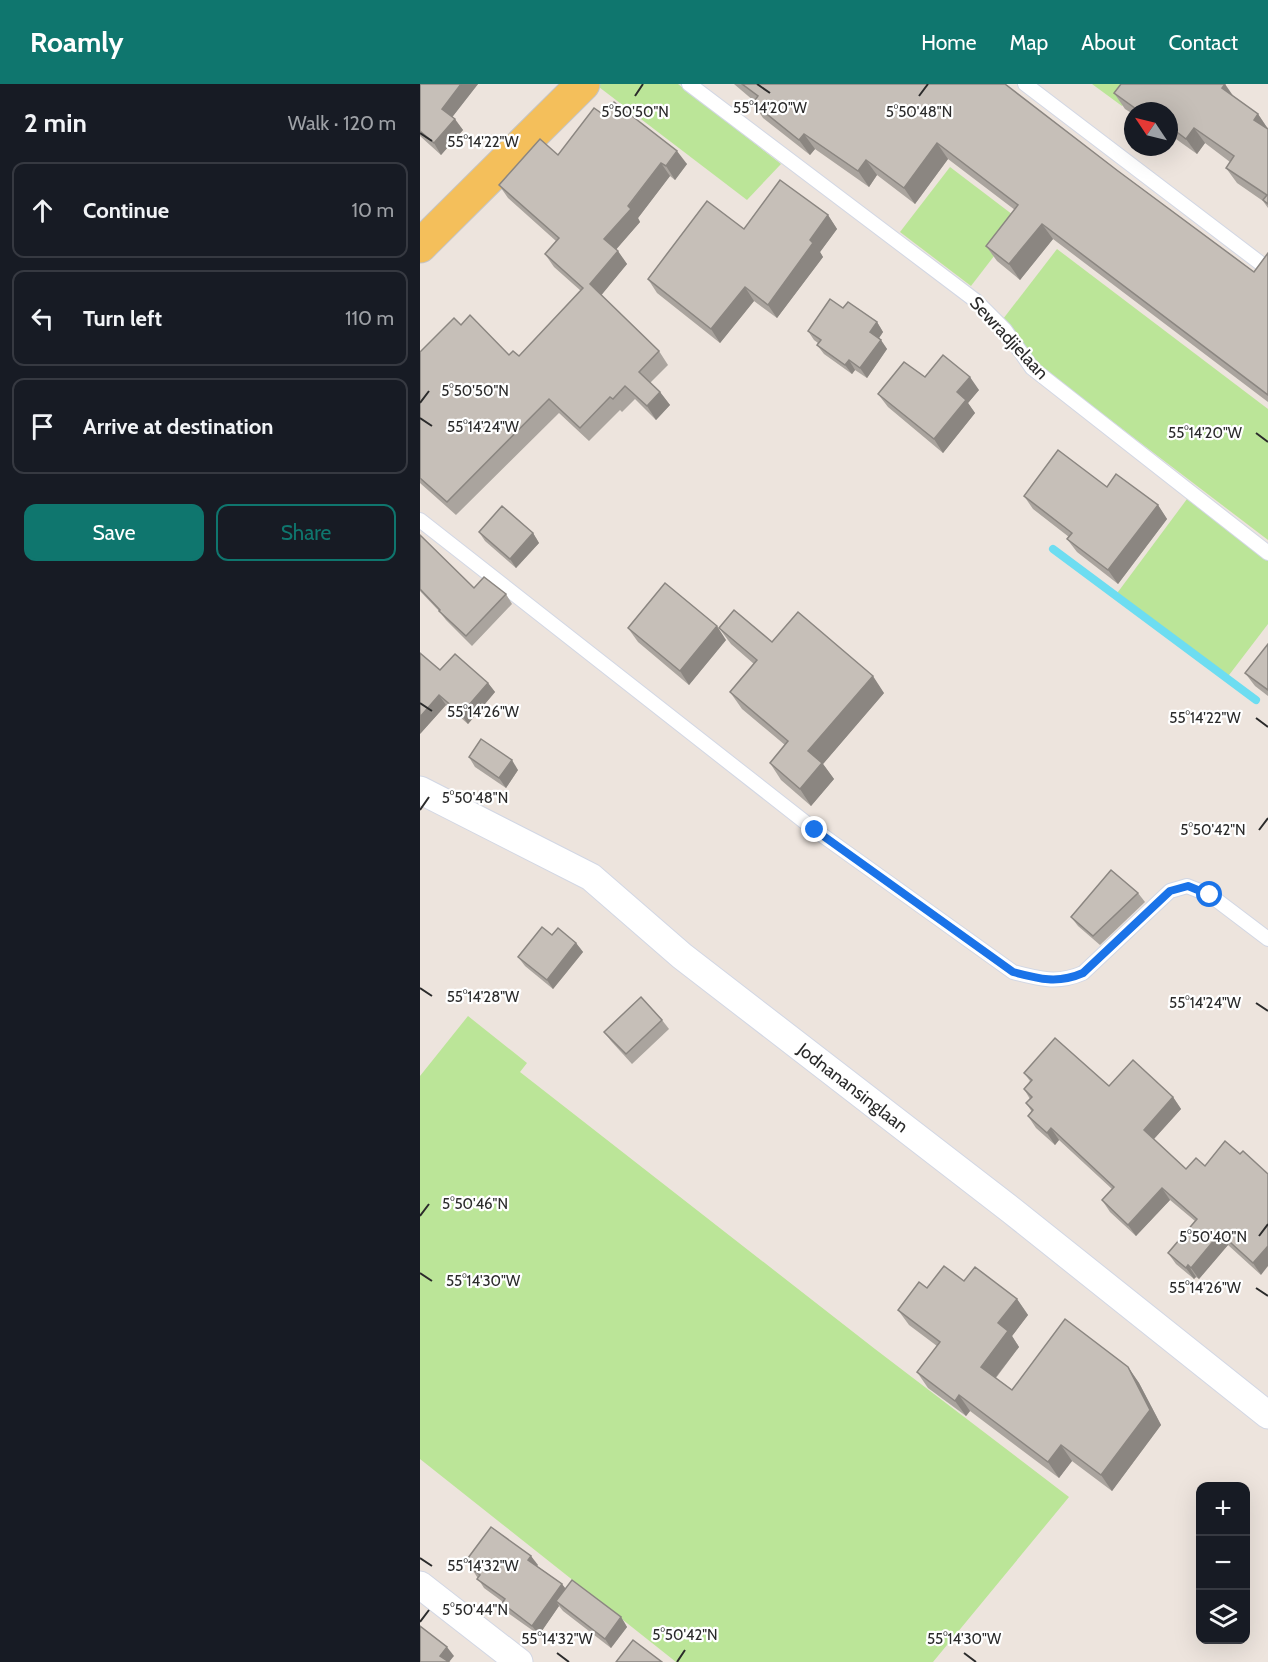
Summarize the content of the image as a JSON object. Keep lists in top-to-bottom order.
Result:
{
  "streets": {
    "street": ["Jodnanansinglaan"],
    "lane": ["Sewradjielaan"]
  },
  "north": "top left",
  "page": {
    "header": "Roamly",
    "nav": [
      "Home",
      "Map",
      "About",
      "Contact"
    ],
    "heading": ["2 min", "Walk · 120 m"],
    "list": [
      ["Continue", "10 m"],
      ["Turn left", "110 m"],
      "Arrive at destination"
    ],
    "buttons": ["Save", "Share"],
    "map_buttons": ["+", "−"]
  },
  "coordinates": [
    "55°14'20\"W",
    "5°50'50\"N",
    "5°50'48\"N",
    "55°14'22\"W",
    "55°14'24\"W",
    "55°14'26\"W",
    "5°50'42\"N",
    "55°14'28\"W",
    "5°50'46\"N",
    "5°50'40\"N",
    "55°14'30\"W",
    "55°14'32\"W",
    "5°50'44\"N"
  ]
}
